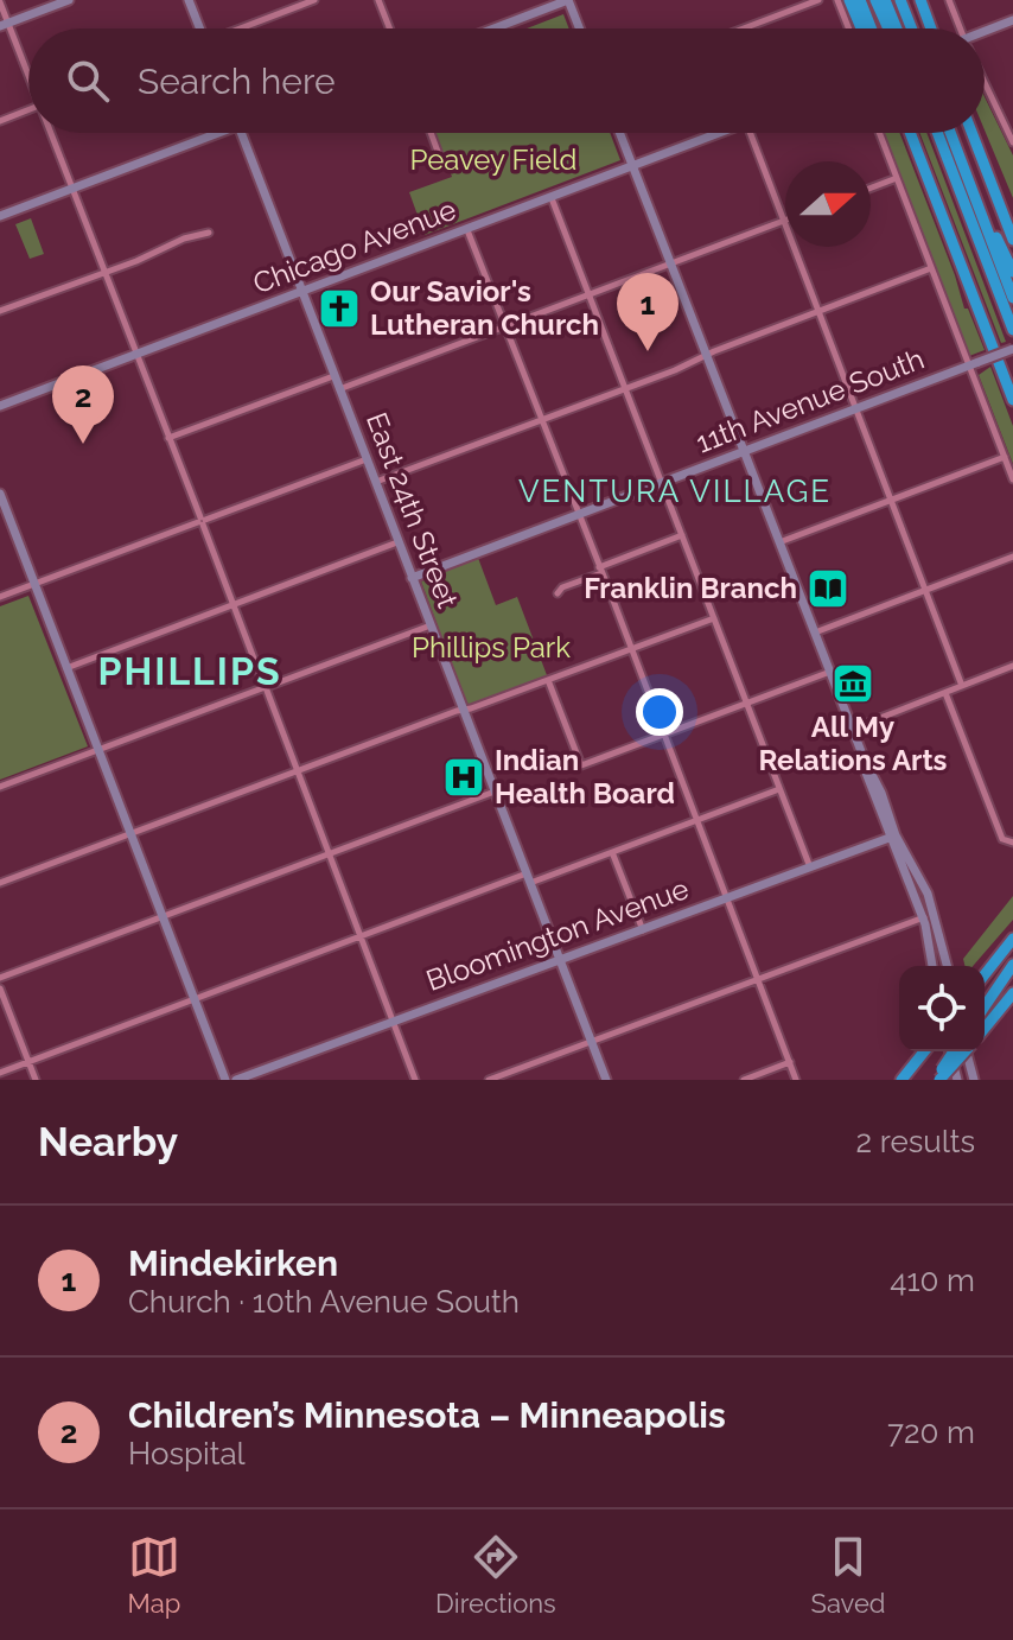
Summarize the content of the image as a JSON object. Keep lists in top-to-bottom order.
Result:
{
  "streets": {
    "street": [
      "Chicago Avenue",
      "11th Avenue South",
      "East 24th Street",
      "Bloomington Avenue"
    ]
  },
  "crossings": [
    ["Chicago Avenue", "East 24th Street"],
    ["11th Avenue South", "East 24th Street"],
    ["East 24th Street", "Bloomington Avenue"]
  ],
  "districts": ["VENTURA VILLAGE", "PHILLIPS"],
  "parks": ["Peavey Field", "Phillips Park"],
  "places": {
    "church": ["Our Savior's Lutheran Church"],
    "library": ["Franklin Branch"],
    "museum": ["All My Relations Arts"],
    "hospital": ["Indian Health Board"]
  },
  "north": "right",
  "page": {
    "search": "Search here",
    "pins": ["1", "2"],
    "heading": ["Nearby", "2 results"],
    "list": [
      {
        "mark": "1",
        "name": "Mindekirken",
        "note": "Church · 10th Avenue South",
        "value": "410 m"
      },
      {
        "mark": "2",
        "name": "Children’s Minnesota – Minneapolis",
        "note": "Hospital",
        "value": "720 m"
      }
    ],
    "nav": ["Map", "Directions", "Saved"]
  }
}
